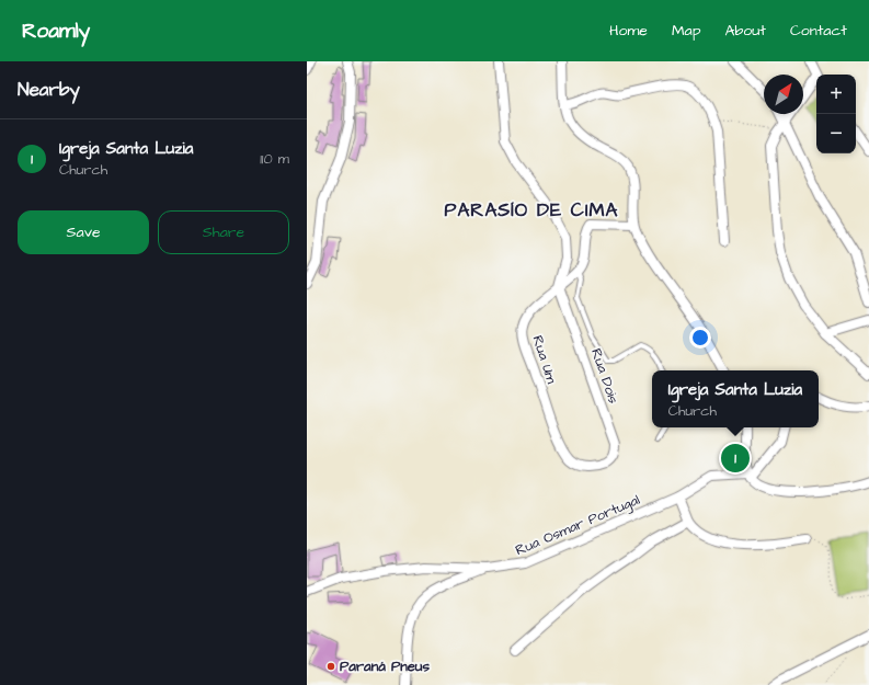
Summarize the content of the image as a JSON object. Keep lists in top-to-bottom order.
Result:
{
  "streets": {
    "street": ["Rua Um", "Rua Dois", "Rua Osmar Portugal"]
  },
  "crossings": [
    ["Rua Um", "Rua Dois"]
  ],
  "districts": ["PARASÍO DE CIMA"],
  "places": ["Paraná Pneus"],
  "north": "top right",
  "page": {
    "header": "Roamly",
    "nav": [
      "Home",
      "Map",
      "About",
      "Contact"
    ],
    "heading": "Nearby",
    "map_buttons": ["+", "−"],
    "list": [
      {
        "mark": "1",
        "name": "Igreja Santa Luzia",
        "note": "Church",
        "value": "110 m"
      }
    ],
    "buttons": ["Save", "Share"],
    "popup": ["Igreja Santa Luzia", "Church"],
    "pins": "1"
  }
}
